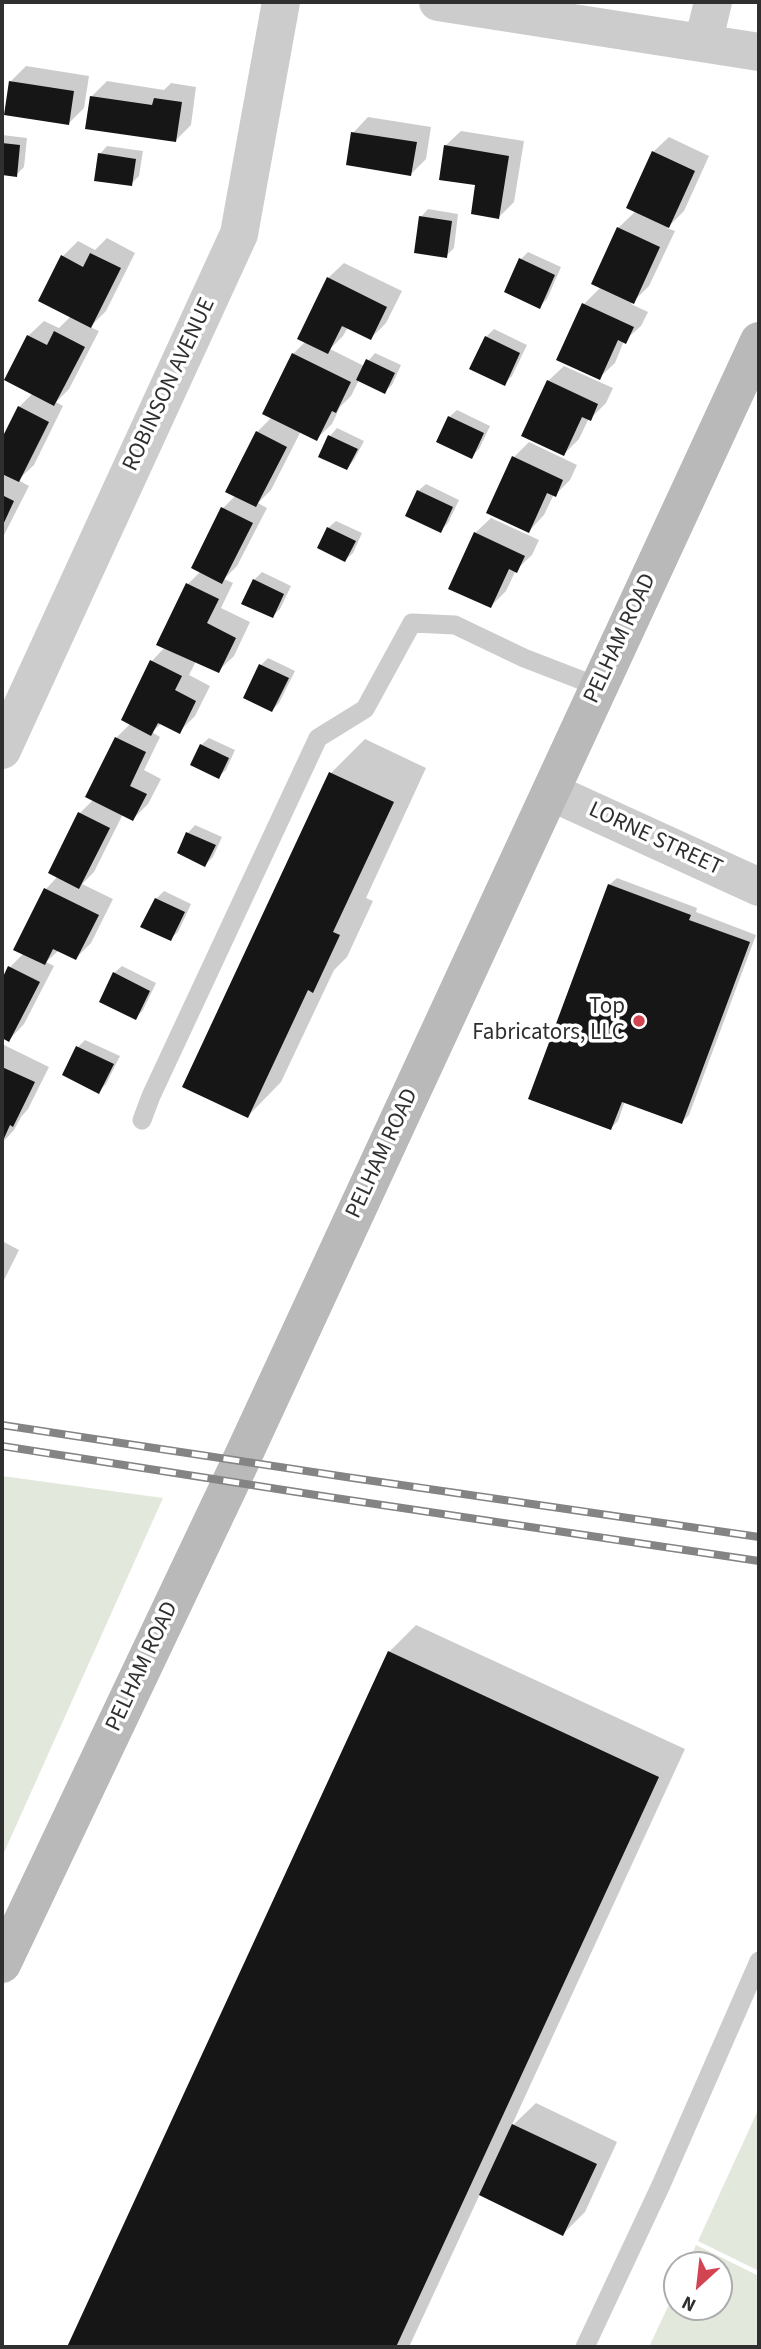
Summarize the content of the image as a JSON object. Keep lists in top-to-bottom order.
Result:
{
  "streets": {
    "main road": ["PELHAM ROAD"],
    "street": ["ROBINSON AVENUE", "LORNE STREET"]
  },
  "crossings": [
    ["PELHAM ROAD", "LORNE STREET"]
  ],
  "places": ["Top Fabricators, LLC"],
  "north": "bottom left"
}
